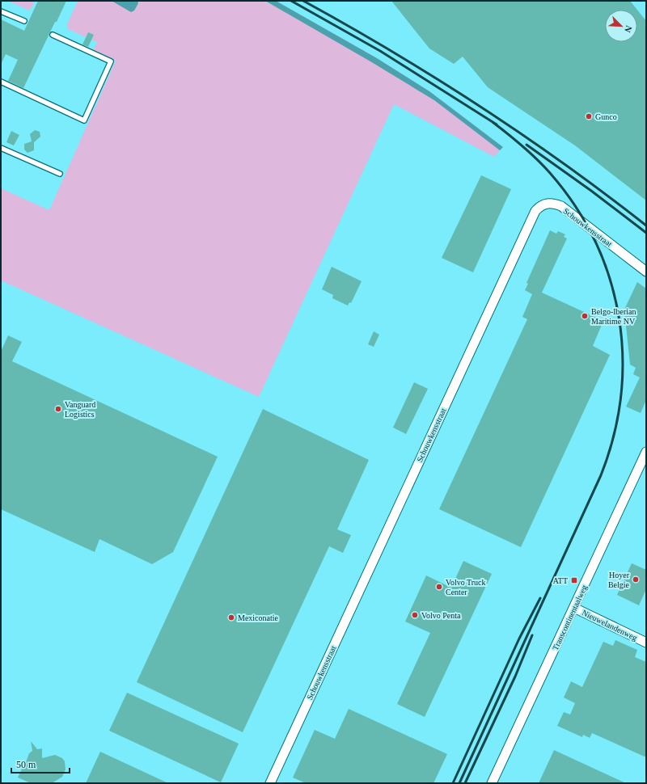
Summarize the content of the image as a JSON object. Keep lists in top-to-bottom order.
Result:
{
  "streets": {
    "street": ["Schouwkensstraat", "Transcontinentaalweg", "Nieuwelandenweg"]
  },
  "crossings": [
    ["Transcontinentaalweg", "Nieuwelandenweg"]
  ],
  "places": {
    "other": [
      "Gunco",
      "Belgo-Iberian Maritime NV",
      "Vanguard Logistics",
      "Hoyer Belgie",
      "Volvo Truck Center",
      "Volvo Penta",
      "Mexiconatie"
    ],
    "transit": ["ATT"]
  },
  "scale_bar": "50 m",
  "north": "bottom right"
}
